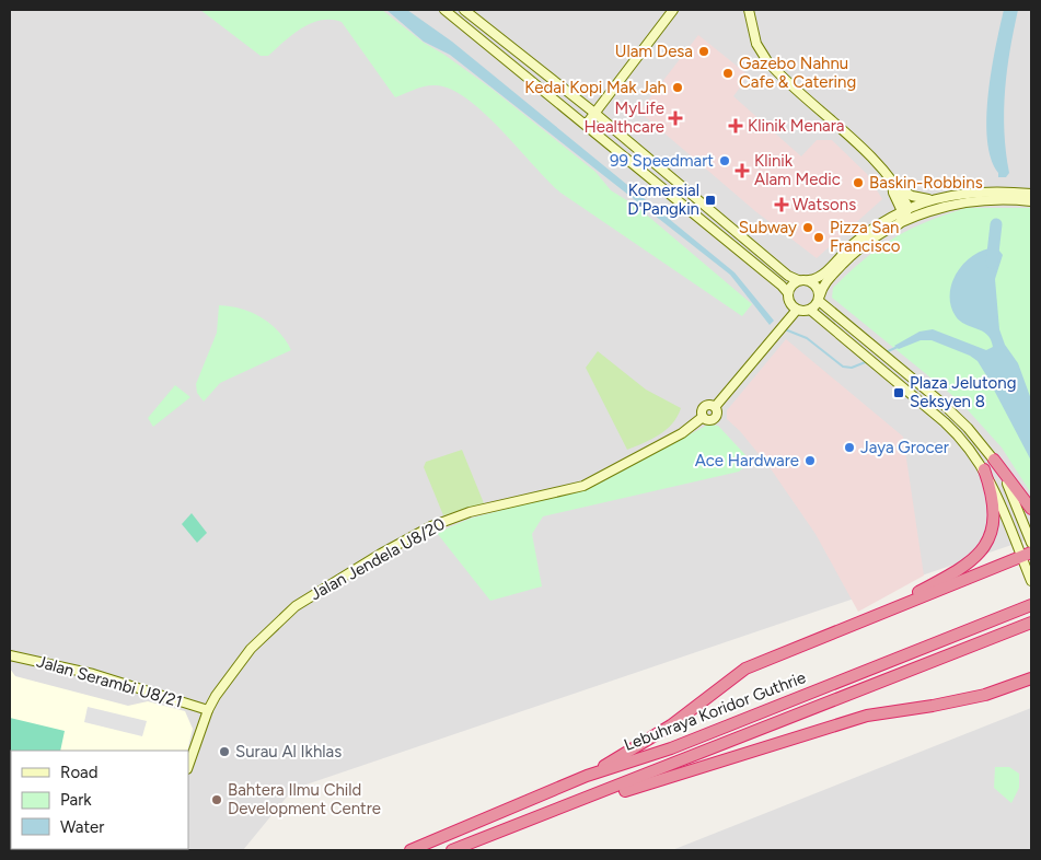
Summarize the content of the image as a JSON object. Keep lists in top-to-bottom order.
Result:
{
  "streets": {
    "highway": ["Lebuhraya Koridor Guthrie"],
    "street": ["Jalan Jendela U8/20", "Jalan Serambi U8/21"]
  },
  "crossings": [
    ["Jalan Jendela U8/20", "Jalan Serambi U8/21"]
  ],
  "places": {
    "other": [
      "Ulam Desa",
      "Gazebo Nahnu Cafe & Catering",
      "Kedai Kopi Mak Jah",
      "99 Speedmart",
      "Baskin-Robbins",
      "Subway",
      "Pizza San Francisco",
      "Jaya Grocer",
      "Ace Hardware",
      "Surau Al Ikhlas",
      "Bahtera Ilmu Child Development Centre"
    ],
    "health": [
      "MyLife Healthcare",
      "Klinik Menara",
      "Klinik Alam Medic",
      "Watsons"
    ],
    "transit": ["Komersial D'Pangkin", "Plaza Jelutong Seksyen 8"]
  },
  "legend": ["Road", "Park", "Water"]
}
